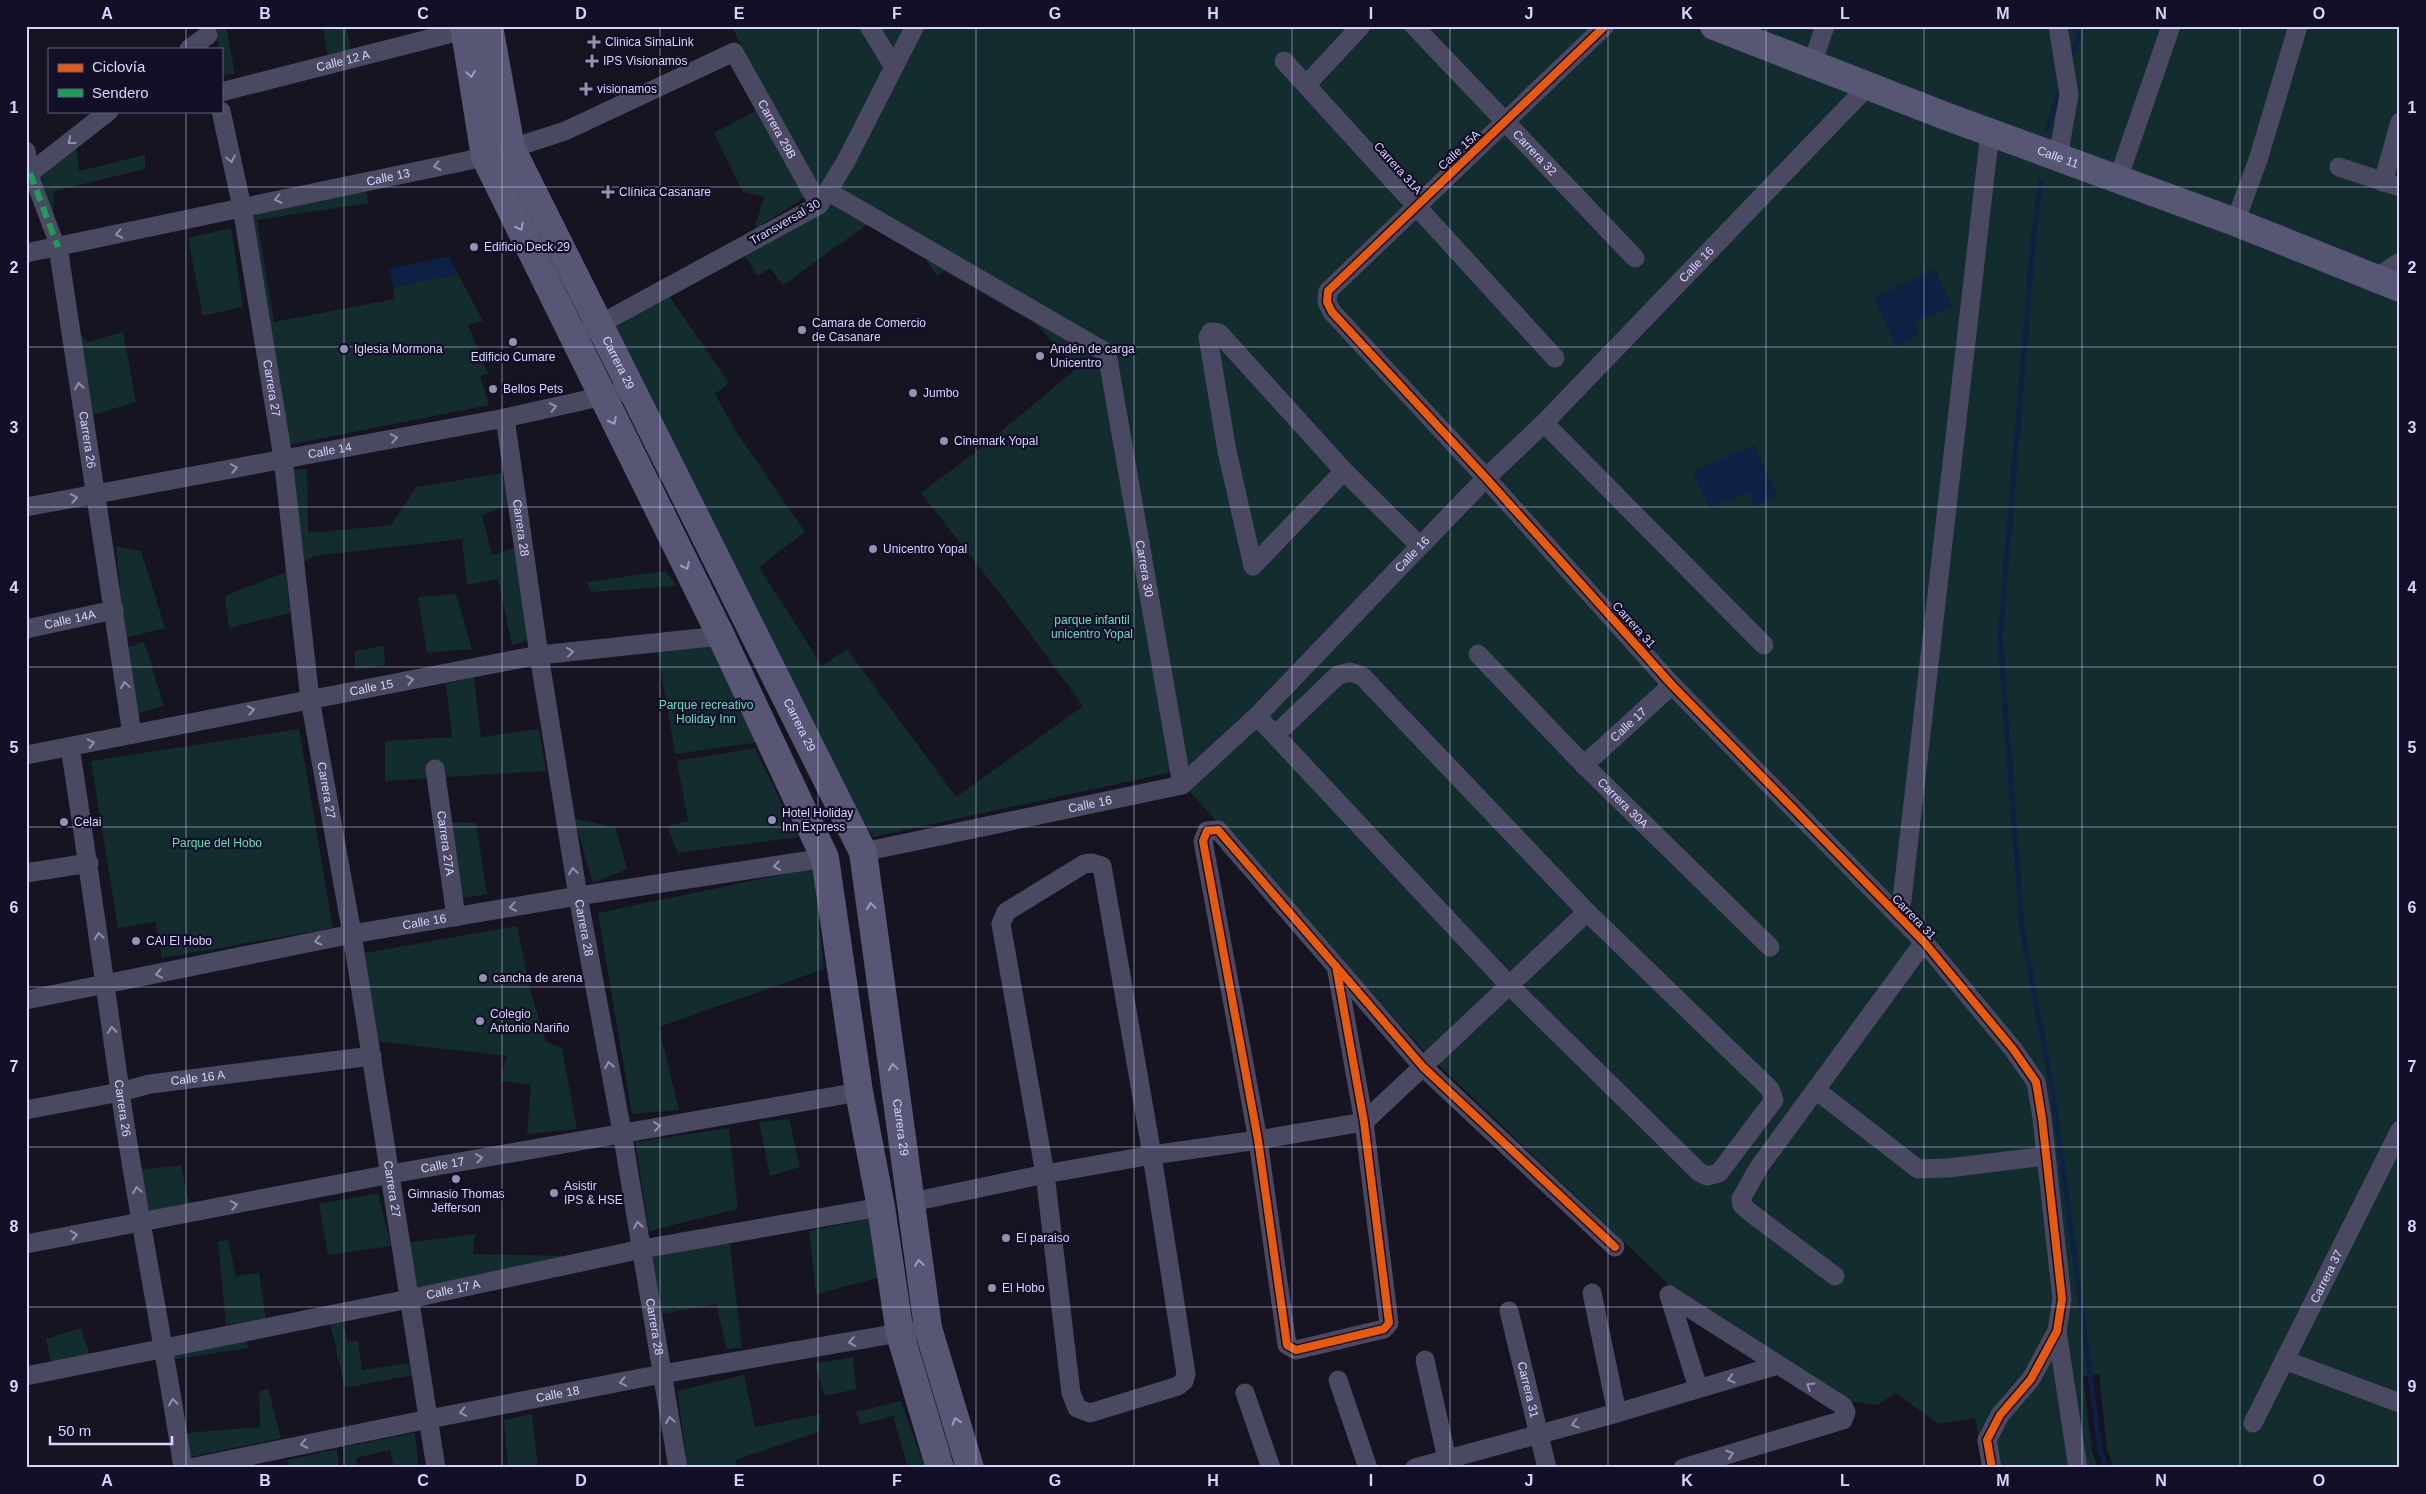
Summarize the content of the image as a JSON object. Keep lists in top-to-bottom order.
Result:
{
  "streets": {
    "main road": ["Calle 11", "Carrera 29"],
    "street": [
      "Calle 12 A",
      "Carrera 29B",
      "Calle 15A",
      "Carrera 32",
      "Carrera 31A",
      "Calle 13",
      "Transversal 30",
      "Calle 16",
      "Carrera 27",
      "Carrera 26",
      "Calle 14",
      "Carrera 28",
      "Carrera 30",
      "Calle 14A",
      "Carrera 31",
      "Calle 15",
      "Calle 17",
      "Carrera 30A",
      "Carrera 27A",
      "Calle 16 A",
      "Carrera 37",
      "Calle 17 A",
      "Calle 18"
    ]
  },
  "crossings": [
    ["Calle 12 A", "Carrera 29"],
    ["Carrera 29B", "Calle 13"],
    ["Carrera 29B", "Transversal 30"],
    ["Carrera 29B", "Carrera 30"],
    ["Calle 15A", "Carrera 32"],
    ["Calle 15A", "Carrera 31A"],
    ["Calle 15A", "Carrera 31"],
    ["Calle 11", "Calle 16"],
    ["Calle 13", "Carrera 29"],
    ["Calle 13", "Carrera 27"],
    ["Calle 13", "Carrera 26"],
    ["Transversal 30", "Carrera 29"],
    ["Transversal 30", "Carrera 30"],
    ["Calle 16", "Carrera 29"],
    ["Calle 16", "Carrera 27"],
    ["Calle 16", "Carrera 26"],
    ["Calle 16", "Carrera 28"],
    ["Calle 16", "Carrera 30"],
    ["Calle 16", "Carrera 31"],
    ["Calle 16", "Carrera 27A"],
    ["Carrera 29", "Calle 14"],
    ["Carrera 29", "Calle 18"],
    ["Carrera 27", "Calle 14"],
    ["Carrera 27", "Calle 15"],
    ["Carrera 27", "Calle 17"],
    ["Carrera 27", "Calle 16 A"],
    ["Carrera 27", "Calle 17 A"],
    ["Carrera 27", "Calle 18"],
    ["Carrera 26", "Calle 14"],
    ["Carrera 26", "Calle 14A"],
    ["Carrera 26", "Calle 15"],
    ["Carrera 26", "Calle 17"],
    ["Carrera 26", "Calle 16 A"],
    ["Carrera 26", "Calle 17 A"],
    ["Calle 14", "Carrera 28"],
    ["Carrera 28", "Calle 15"],
    ["Carrera 28", "Calle 17"],
    ["Carrera 28", "Calle 17 A"],
    ["Carrera 28", "Calle 18"],
    ["Carrera 31", "Calle 17"],
    ["Calle 17", "Carrera 30A"]
  ],
  "one_way": [
    "Calle 13",
    "Carrera 26",
    "Calle 14",
    "Carrera 28",
    "Calle 15",
    "Calle 17",
    "Calle 18"
  ],
  "parks": ["parque infantil unicentro Yopal", "Parque recreativo Holiday Inn", "Parque del Hobo"],
  "places": {
    "health": [
      "Clinica SimaLink",
      "IPS Visionamos",
      "visionamos",
      "Clínica Casanare"
    ],
    "other": [
      "Edificio Deck 29",
      "Camara de Comercio de Casanare",
      "Edificio Cumare",
      "Iglesia Mormona",
      "Andén de carga Unicentro",
      "Bellos Pets",
      "Jumbo",
      "Cinemark Yopal",
      "Unicentro Yopal",
      "Hotel Holiday Inn Express",
      "Celai",
      "CAI El Hobo",
      "cancha de arena",
      "Colegio Antonio Nariño",
      "Gimnasio Thomas Jefferson",
      "Asistir IPS & HSE",
      "El paraiso",
      "El Hobo"
    ]
  },
  "legend": ["Ciclovía", "Sendero"],
  "scale_bar": "50 m",
  "grid": {
    "columns": [
      "A",
      "B",
      "C",
      "D",
      "E",
      "F",
      "G",
      "H",
      "I",
      "J",
      "K",
      "L",
      "M",
      "N",
      "O"
    ],
    "rows": [
      "1",
      "2",
      "3",
      "4",
      "5",
      "6",
      "7",
      "8",
      "9"
    ]
  }
}
